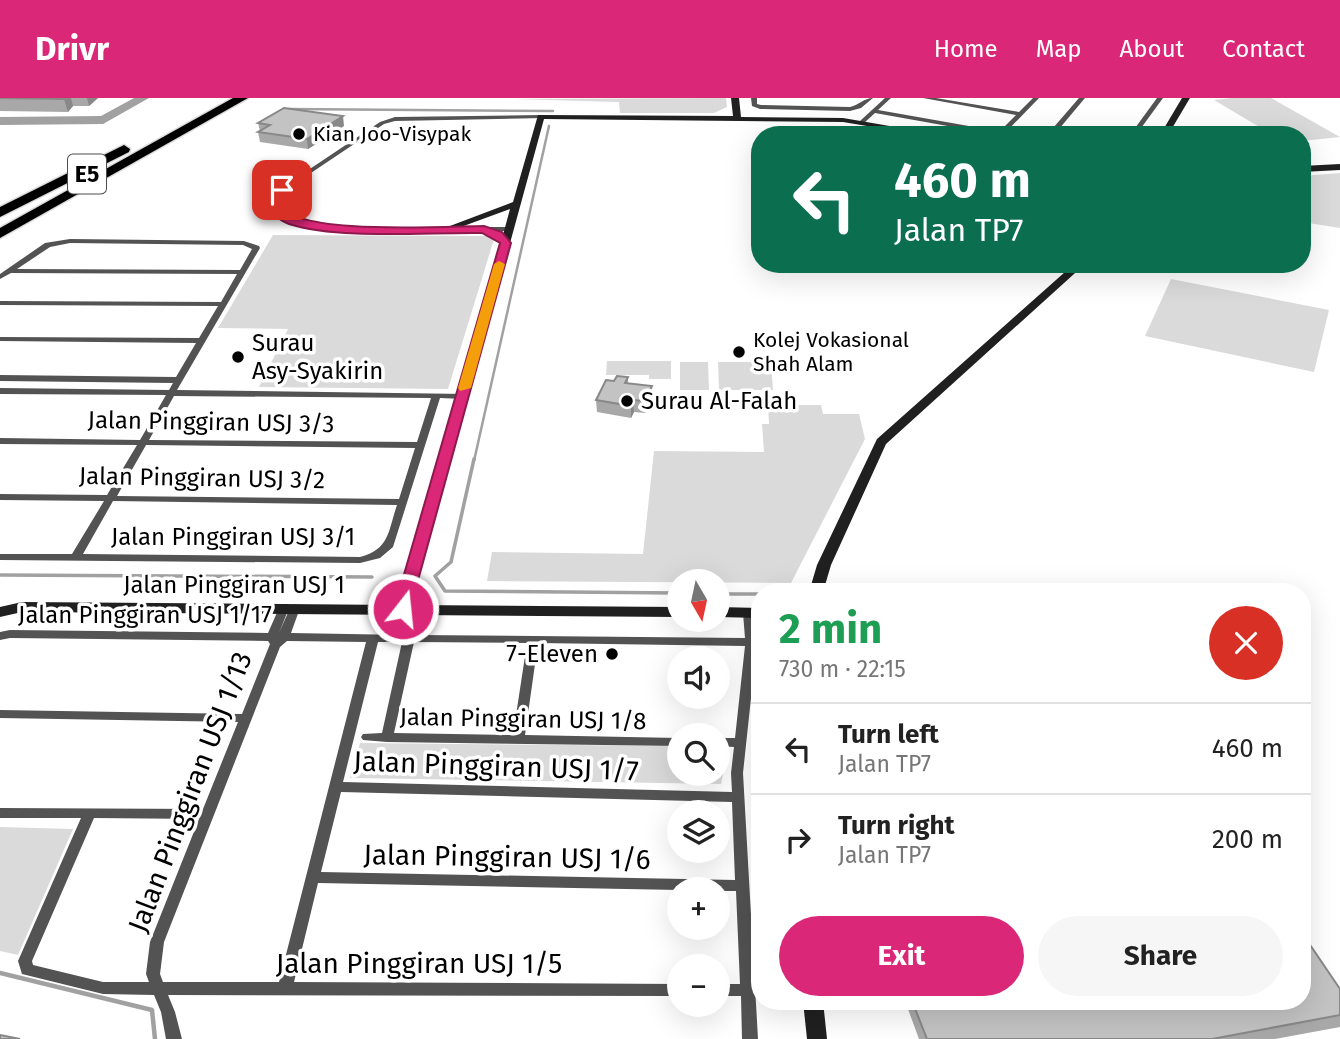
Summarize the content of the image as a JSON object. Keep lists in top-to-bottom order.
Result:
{
  "streets": {
    "highway": ["E5"],
    "street": [
      "Jalan Pinggiran USJ 3/3",
      "Jalan Pinggiran USJ 3/2",
      "Jalan Pinggiran USJ 3/1",
      "Jalan Pinggiran USJ 1",
      "Jalan Pinggiran USJ 1/17",
      "Jalan Pinggiran USJ 1/8",
      "Jalan Pinggiran USJ 1/7",
      "Jalan Pinggiran USJ 1/13",
      "Jalan Pinggiran USJ 1/6",
      "Jalan Pinggiran USJ 1/5"
    ]
  },
  "crossings": [
    ["Jalan Pinggiran USJ 3/3", "Jalan Pinggiran USJ 3/1"],
    ["Jalan Pinggiran USJ 3/2", "Jalan Pinggiran USJ 3/1"],
    ["Jalan Pinggiran USJ 1", "Jalan Pinggiran USJ 1/13"],
    ["Jalan Pinggiran USJ 1/17", "Jalan Pinggiran USJ 1/13"],
    ["Jalan Pinggiran USJ 1/13", "Jalan Pinggiran USJ 1/5"]
  ],
  "places": [
    "Kian Joo-Visypak",
    "Kolej Vokasional Shah Alam",
    "Surau Asy-Syakirin",
    "Surau Al-Falah",
    "7-Eleven"
  ],
  "north": "bottom",
  "page": {
    "header": "Drivr",
    "nav": [
      "Home",
      "Map",
      "About",
      "Contact"
    ],
    "turn": ["460 m", "Jalan TP7"],
    "map_buttons": ["+", "−"],
    "heading": ["2 min", "730 m · 22:15"],
    "list": [
      {
        "name": "Turn left",
        "note": "Jalan TP7",
        "value": "460 m"
      },
      {
        "name": "Turn right",
        "note": "Jalan TP7",
        "value": "200 m"
      }
    ],
    "buttons": ["Exit", "Share"]
  }
}
